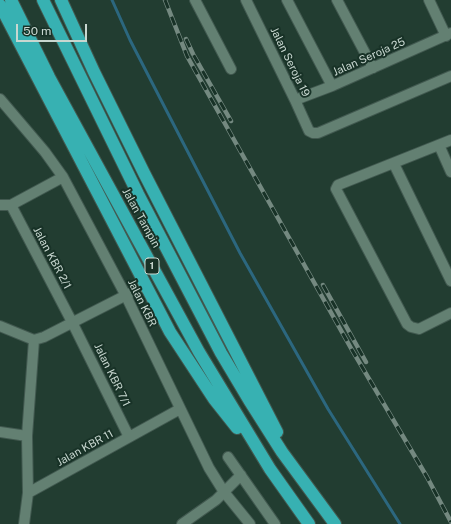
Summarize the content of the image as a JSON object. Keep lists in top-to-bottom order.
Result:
{
  "streets": {
    "highway": ["Jalan Tampin", "1"],
    "street": [
      "Jalan Seroja 25",
      "Jalan Seroja 19",
      "Jalan KBR 2/1",
      "Jalan KBR",
      "Jalan KBR 7/1",
      "Jalan KBR 11"
    ]
  },
  "crossings": [
    ["Jalan Seroja 25", "Jalan Seroja 19"],
    ["Jalan KBR 2/1", "Jalan KBR 7/1"],
    ["Jalan KBR", "Jalan KBR 11"],
    ["Jalan KBR 7/1", "Jalan KBR 11"]
  ],
  "scale_bar": "50 m"
}
